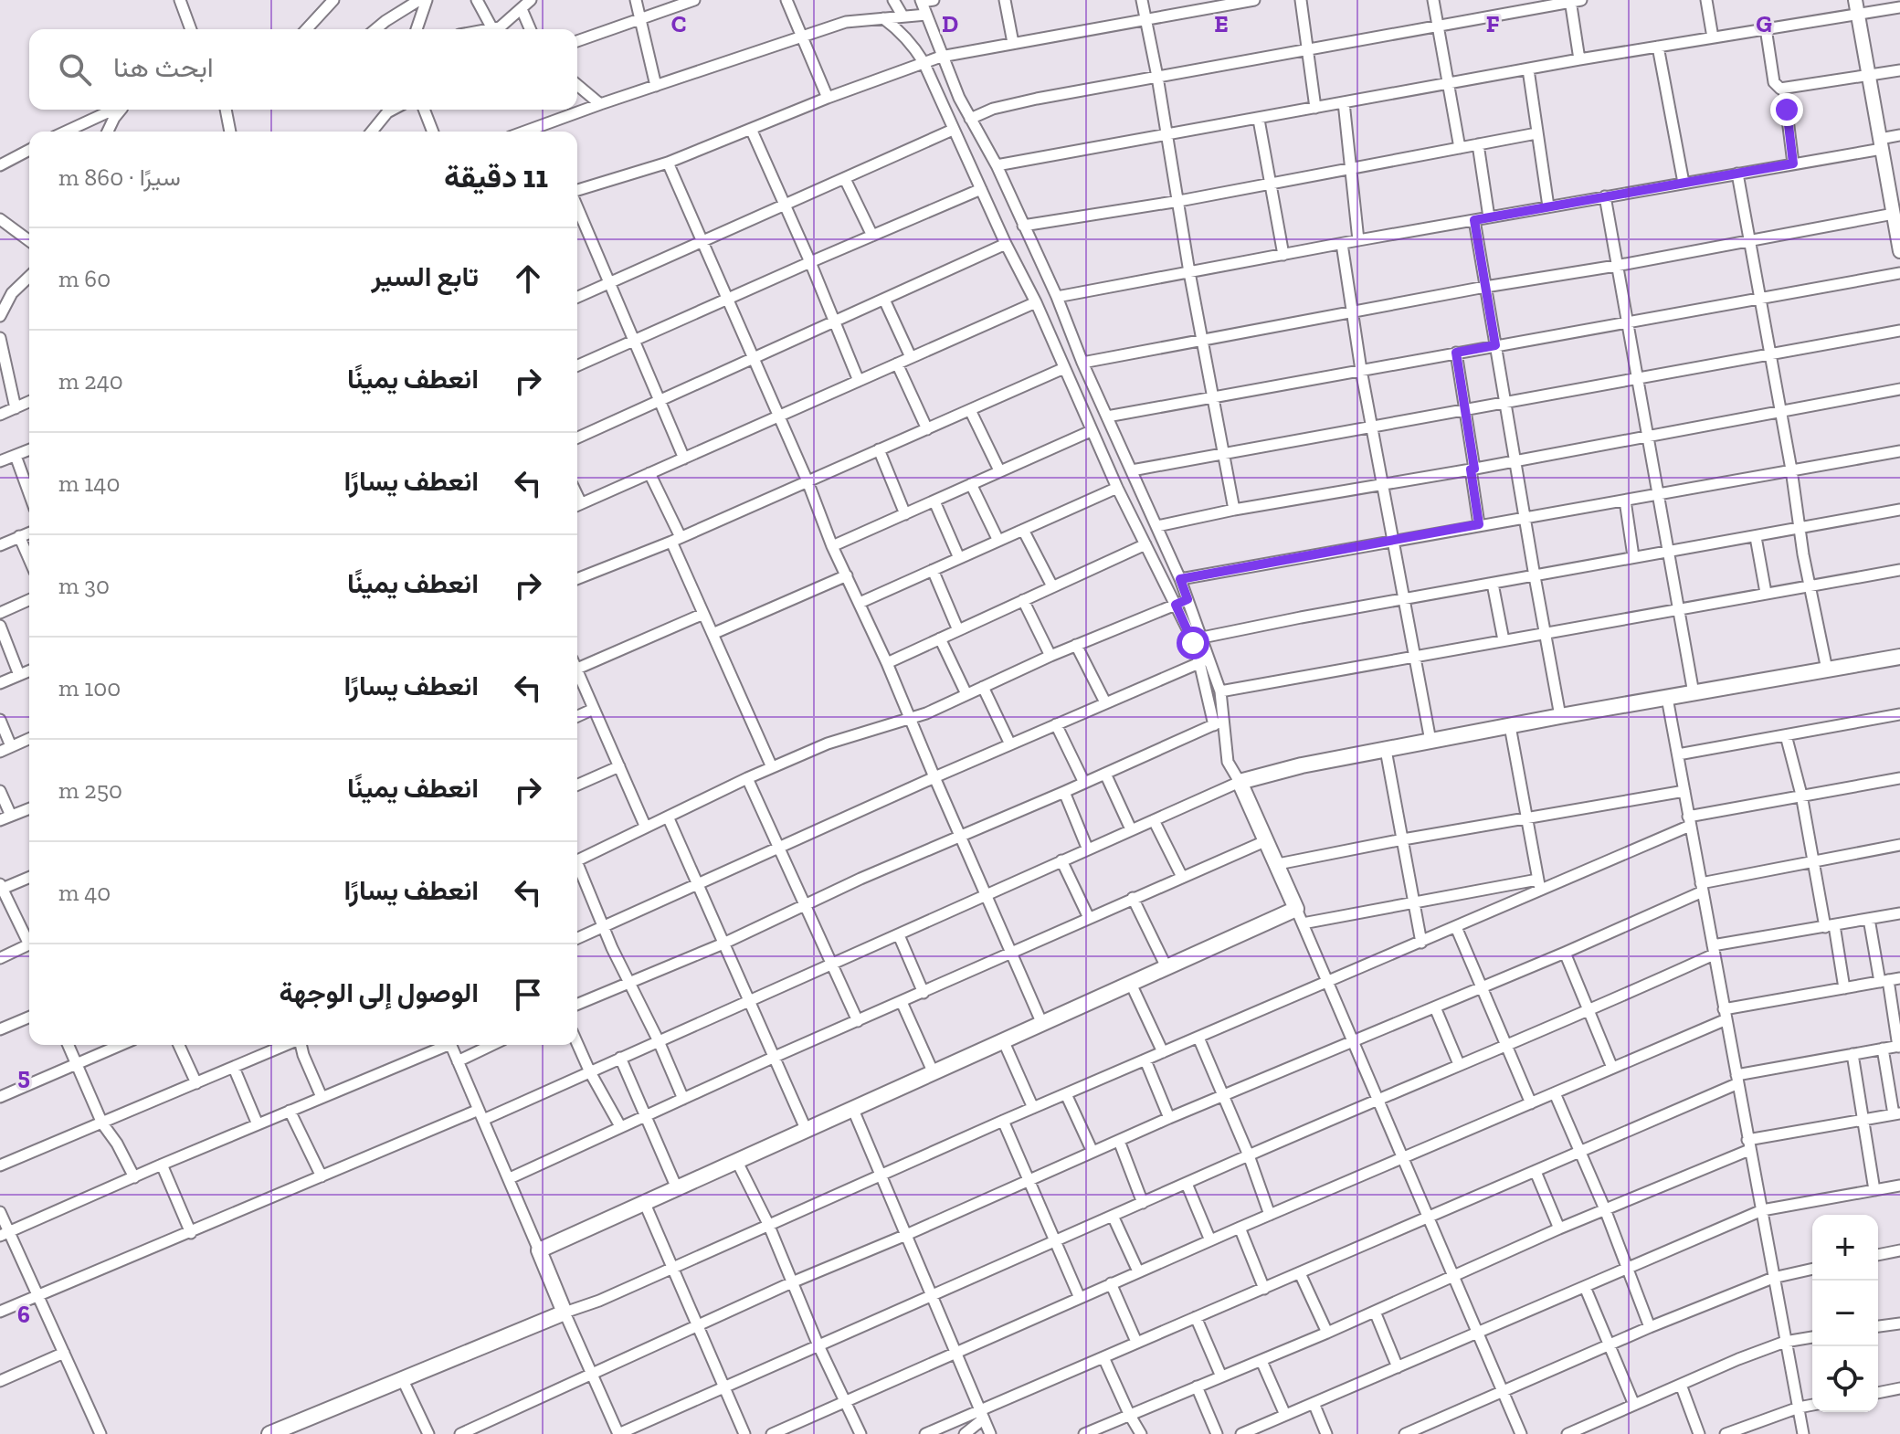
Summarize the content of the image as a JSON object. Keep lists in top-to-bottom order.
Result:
{
  "page": {
    "search": "ابحث هنا",
    "heading": ["11 دقيقة", "سيرًا · 860 m"],
    "list": [
      ["تابع السير", "60 m"],
      ["انعطف يمينًا", "240 m"],
      ["انعطف يسارًا", "140 m"],
      ["انعطف يمينًا", "30 m"],
      ["انعطف يسارًا", "100 m"],
      ["انعطف يمينًا", "250 m"],
      ["انعطف يسارًا", "40 m"],
      "الوصول إلى الوجهة"
    ],
    "map_buttons": ["+", "−"]
  },
  "grid": {
    "columns": [
      "C",
      "D",
      "E",
      "F",
      "G"
    ],
    "rows": ["5", "6"]
  }
}
